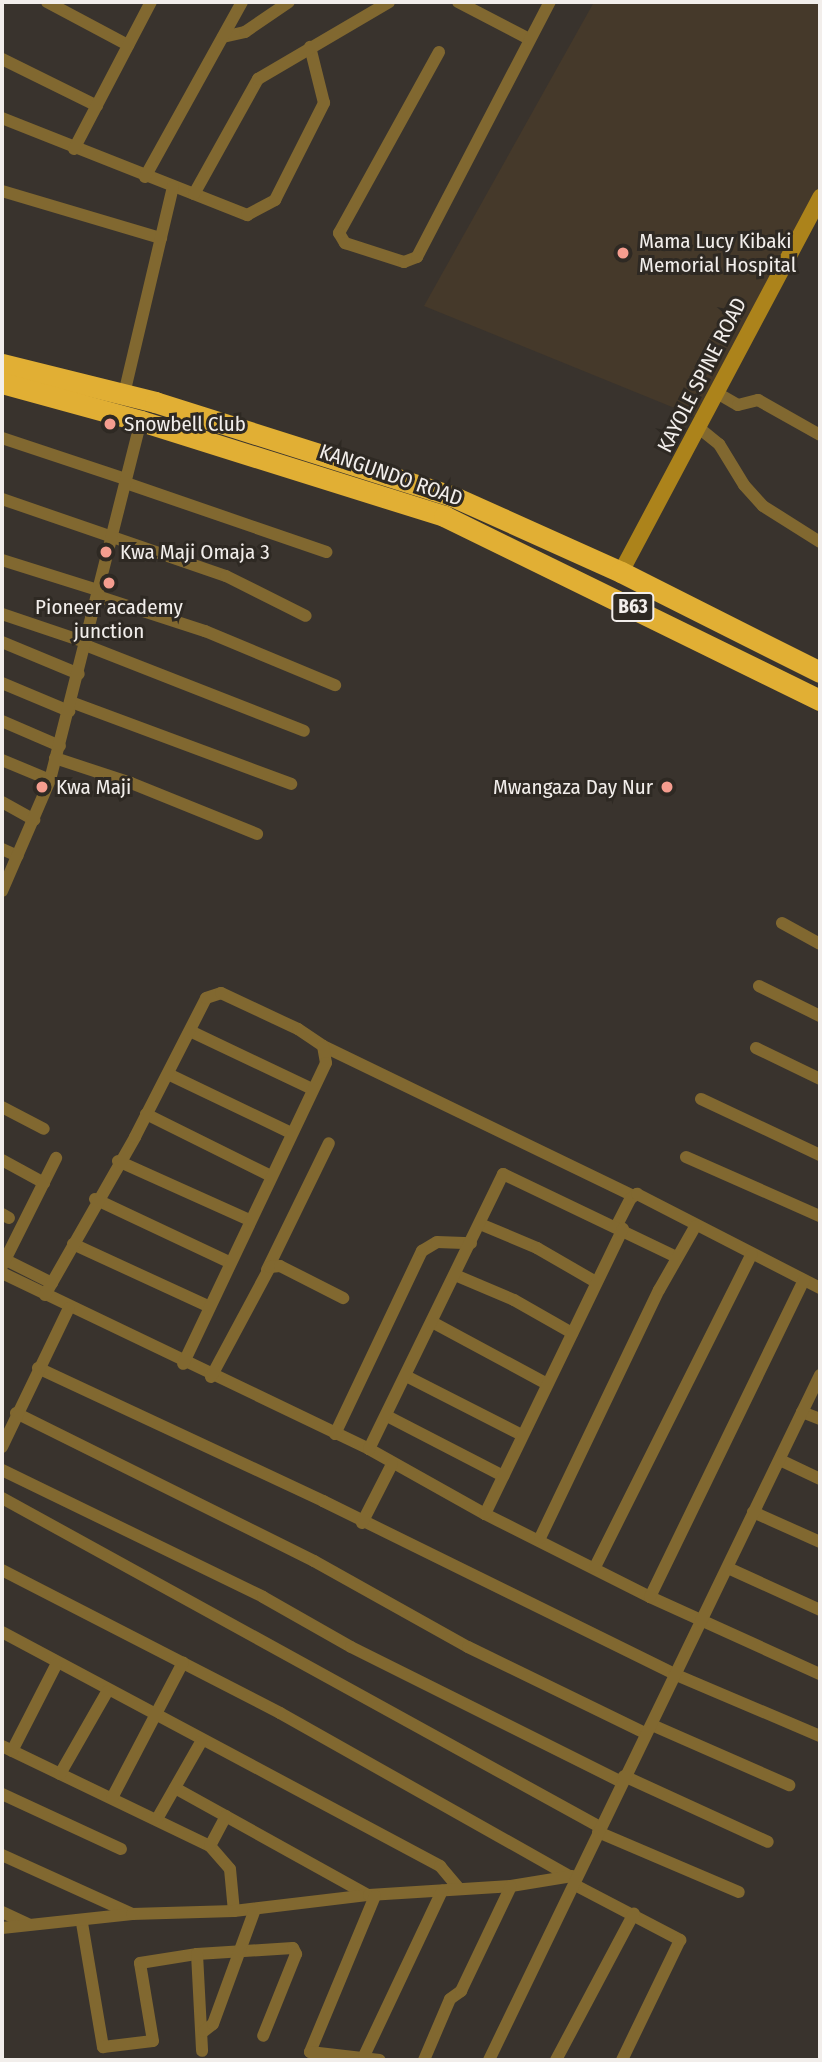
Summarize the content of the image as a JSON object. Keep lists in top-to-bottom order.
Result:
{
  "streets": {
    "highway": ["KANGUNDO ROAD", "B63"],
    "main road": ["KAYOLE SPINE ROAD"]
  },
  "crossings": [
    ["KAYOLE SPINE ROAD", "KANGUNDO ROAD"]
  ],
  "places": [
    "Mama Lucy Kibaki Memorial Hospital",
    "Snowbell Club",
    "Kwa Maji Omaja 3",
    "Pioneer academy junction",
    "Kwa Maji",
    "Mwangaza Day Nur"
  ]
}
